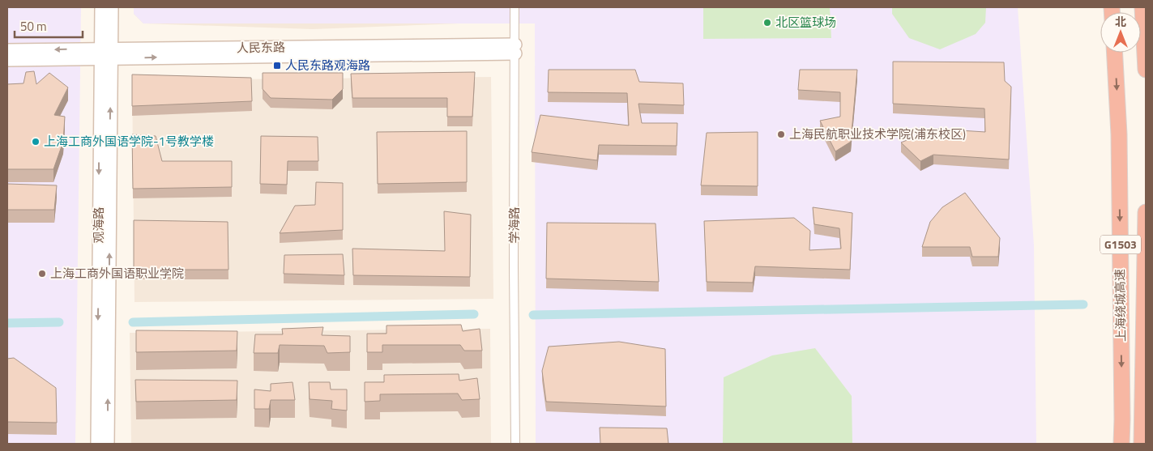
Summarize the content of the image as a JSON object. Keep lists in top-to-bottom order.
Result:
{
  "streets": {
    "highway": ["G1503", "上海绕城高速"],
    "main road": ["人民东路", "观海路"],
    "street": ["学海路"]
  },
  "crossings": [
    ["人民东路", "观海路"],
    ["人民东路", "学海路"]
  ],
  "places": {
    "other": [
      "北区篮球场",
      "上海民航职业技术学院(浦东校区)",
      "上海工商外国语学院-1号教学楼",
      "上海工商外国语职业学院"
    ],
    "transit": ["人民东路观海路"]
  },
  "scale_bar": "50 m",
  "north": "top"
}
